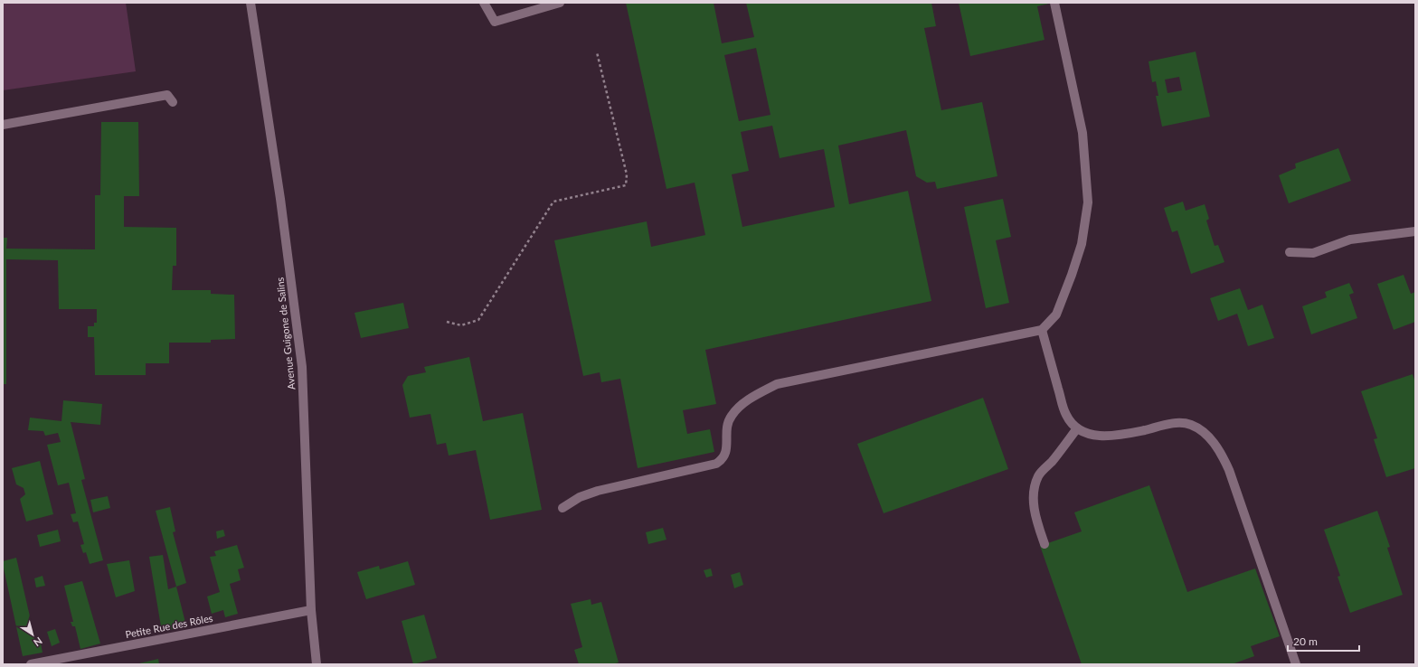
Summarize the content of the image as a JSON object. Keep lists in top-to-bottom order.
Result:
{
  "streets": {
    "street": ["Avenue Guigone de Salins", "Petite Rue des Rôles"]
  },
  "crossings": [
    ["Avenue Guigone de Salins", "Petite Rue des Rôles"]
  ],
  "scale_bar": "20 m",
  "north": "bottom right"
}
